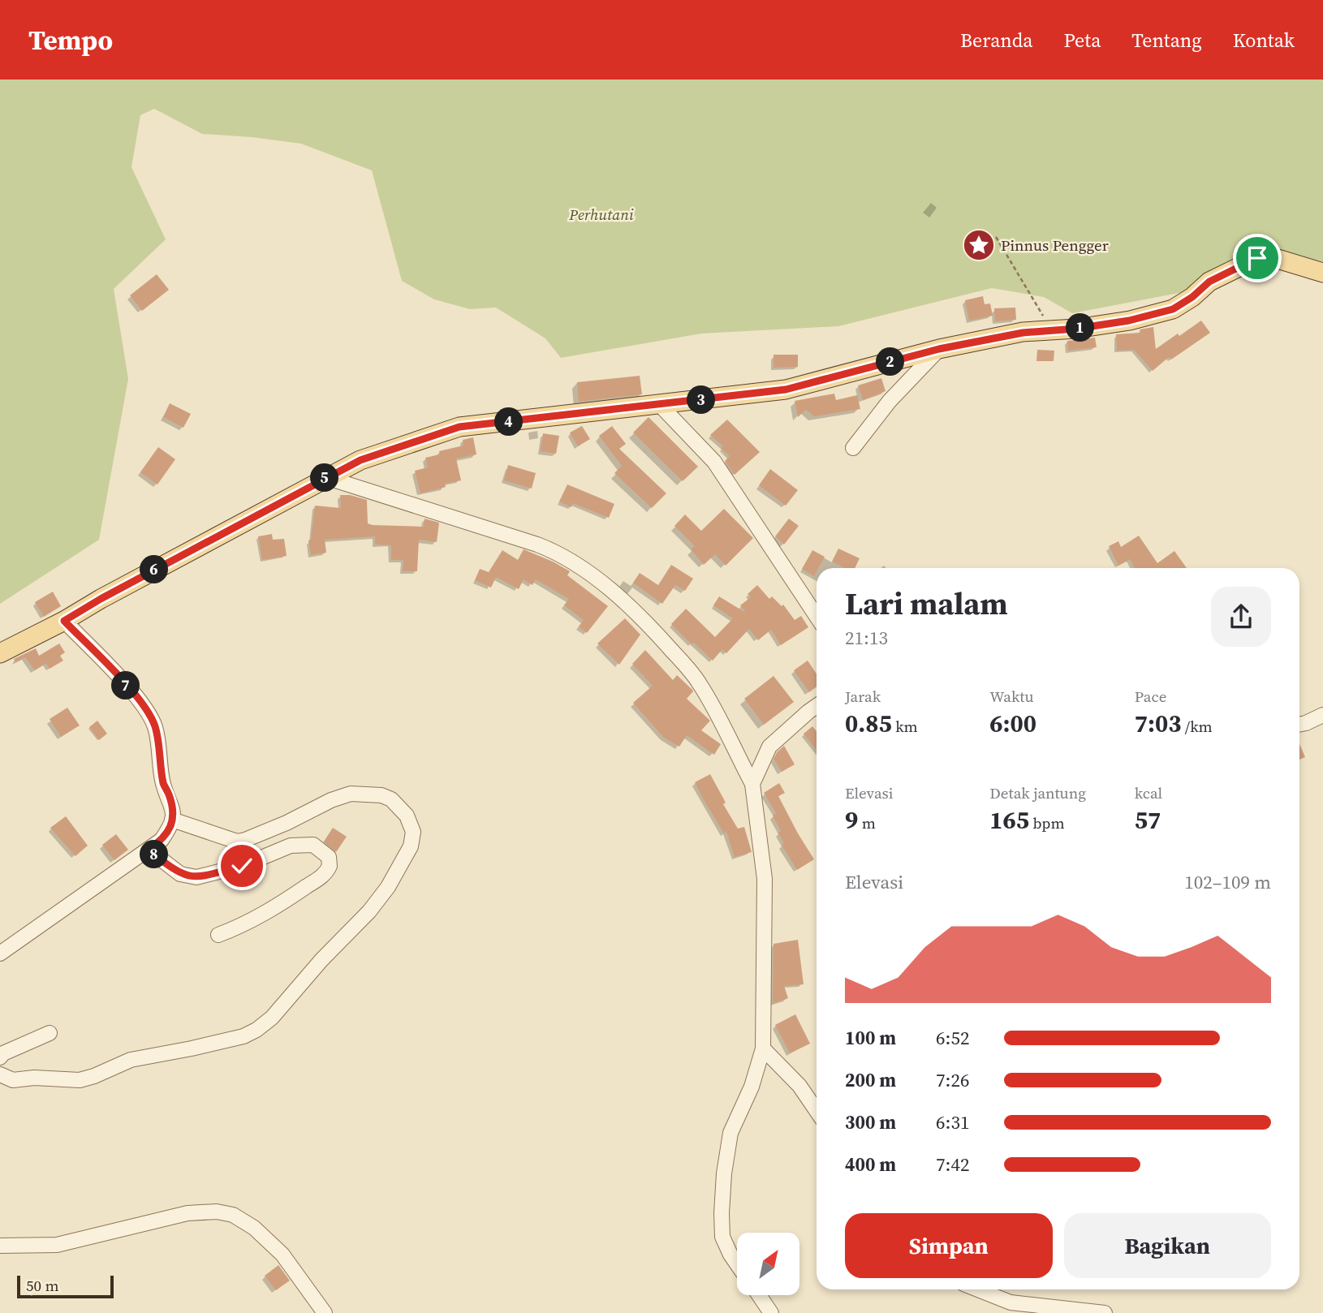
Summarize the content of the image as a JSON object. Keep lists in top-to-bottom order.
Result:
{
  "parks": ["Perhutani"],
  "places": {
    "place": ["Pinnus Pengger"]
  },
  "scale_bar": "50 m",
  "north": "top right",
  "page": {
    "header": "Tempo",
    "nav": [
      "Beranda",
      "Peta",
      "Tentang",
      "Kontak"
    ],
    "pins": [
      "1",
      "2",
      "3",
      "4",
      "5",
      "6",
      "7",
      "8"
    ],
    "heading": ["Lari malam", "21:13"],
    "stats": [
      ["Jarak", "0.85 km"],
      ["Waktu", "6:00"],
      ["Pace", "7:03 /km"],
      ["Elevasi", "9 m"],
      ["Detak jantung", "165 bpm"],
      ["kcal", "57"]
    ],
    "chart": ["Elevasi", "102–109 m"],
    "list": [
      {
        "name": "100 m",
        "note": "6:52"
      },
      {
        "name": "200 m",
        "note": "7:26"
      },
      {
        "name": "300 m",
        "note": "6:31"
      },
      {
        "name": "400 m",
        "note": "7:42"
      }
    ],
    "buttons": ["Simpan", "Bagikan"],
    "scale": "50 m"
  }
}
